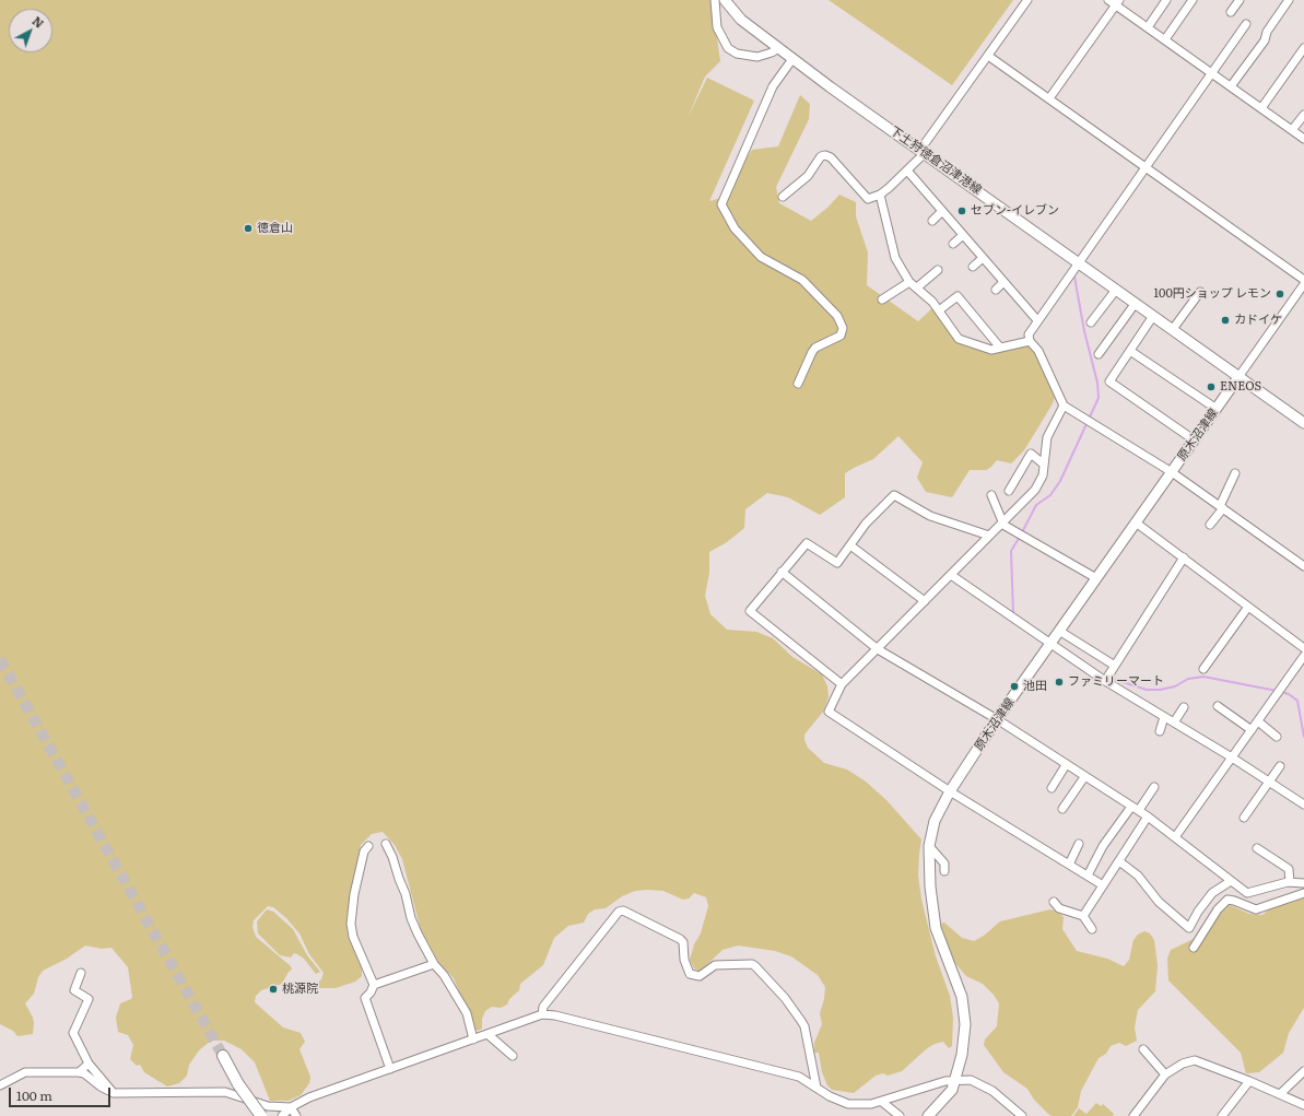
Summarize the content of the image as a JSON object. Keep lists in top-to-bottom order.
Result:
{
  "streets": {
    "main road": ["下土狩徳倉沼津港線", "原木沼津線"]
  },
  "crossings": [
    ["下土狩徳倉沼津港線", "原木沼津線"]
  ],
  "places": [
    "セブン-イレブン",
    "徳倉山",
    "100円ショップ レモン",
    "カドイケ",
    "ENEOS",
    "ファミリーマート",
    "池田",
    "桃源院"
  ],
  "scale_bar": "100 m",
  "north": "top right"
}
